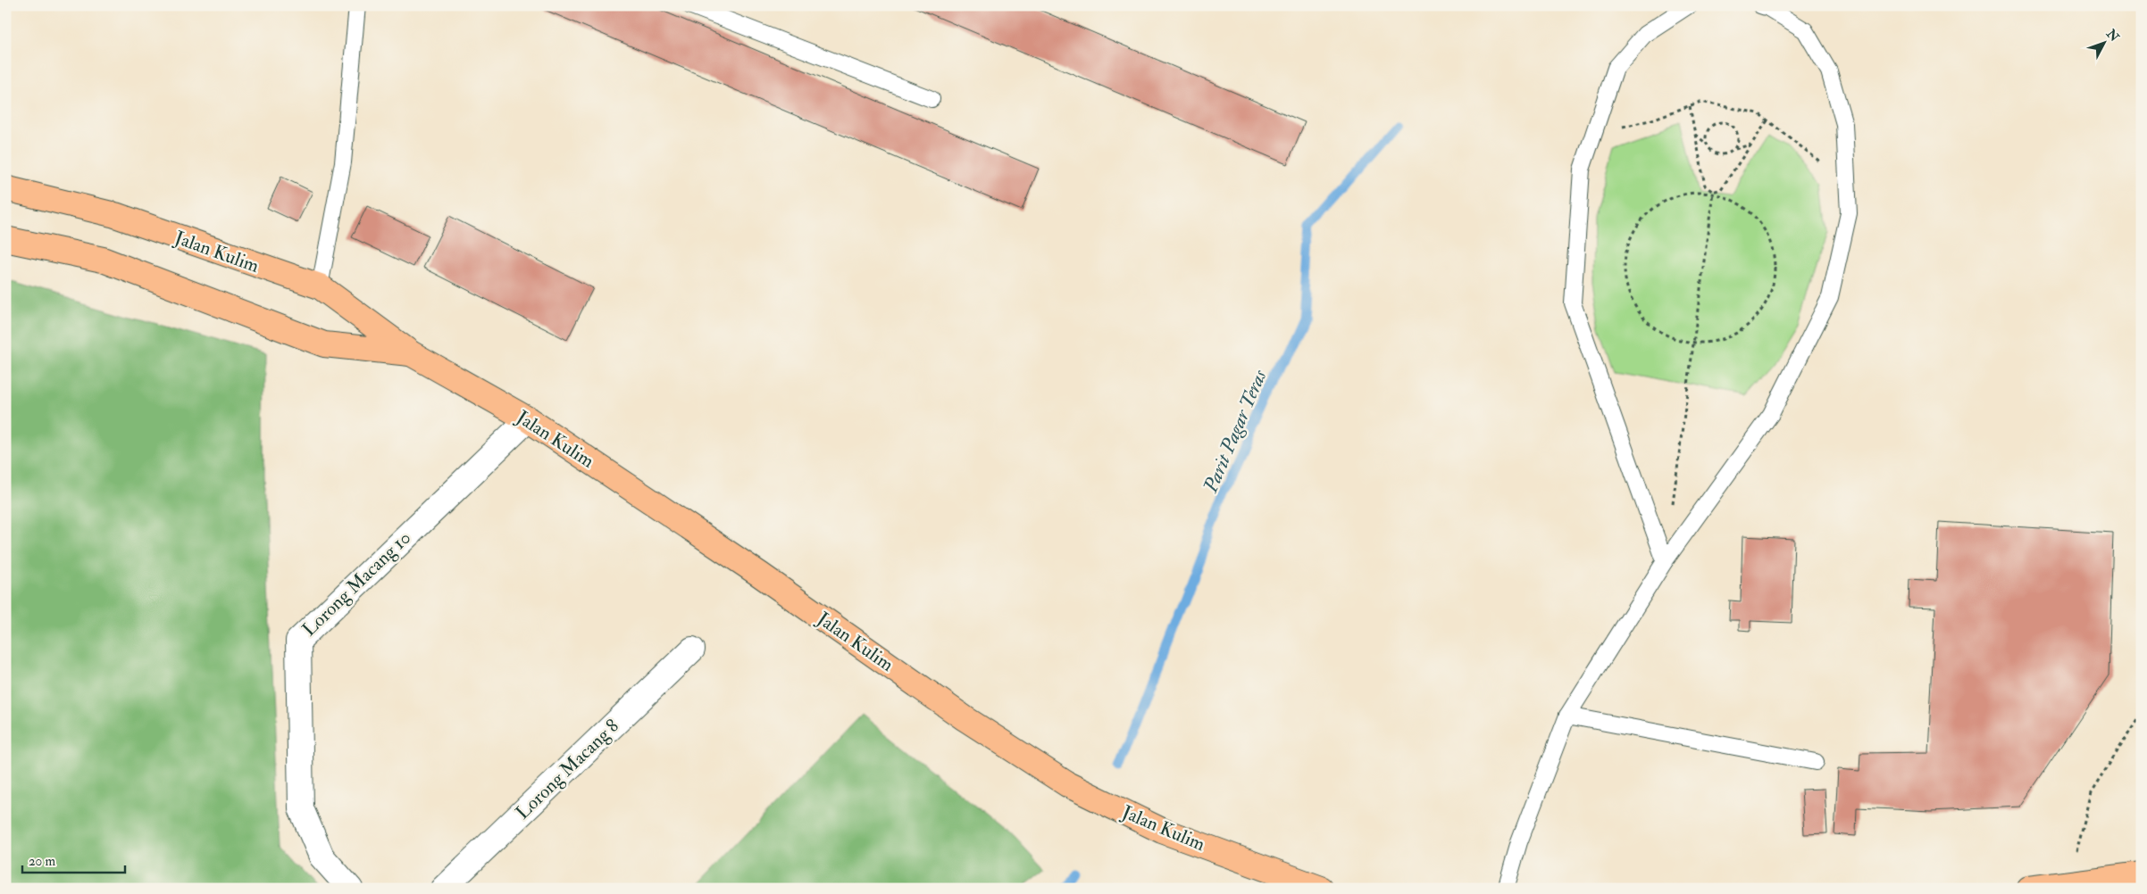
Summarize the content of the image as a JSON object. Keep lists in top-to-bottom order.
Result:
{
  "streets": {
    "main road": ["Jalan Kulim"],
    "street": ["Lorong Macang 10", "Lorong Macang 8"]
  },
  "crossings": [
    ["Jalan Kulim", "Lorong Macang 10"]
  ],
  "water": ["Parit Pagar Teras"],
  "scale_bar": "20 m",
  "north": "top right"
}
